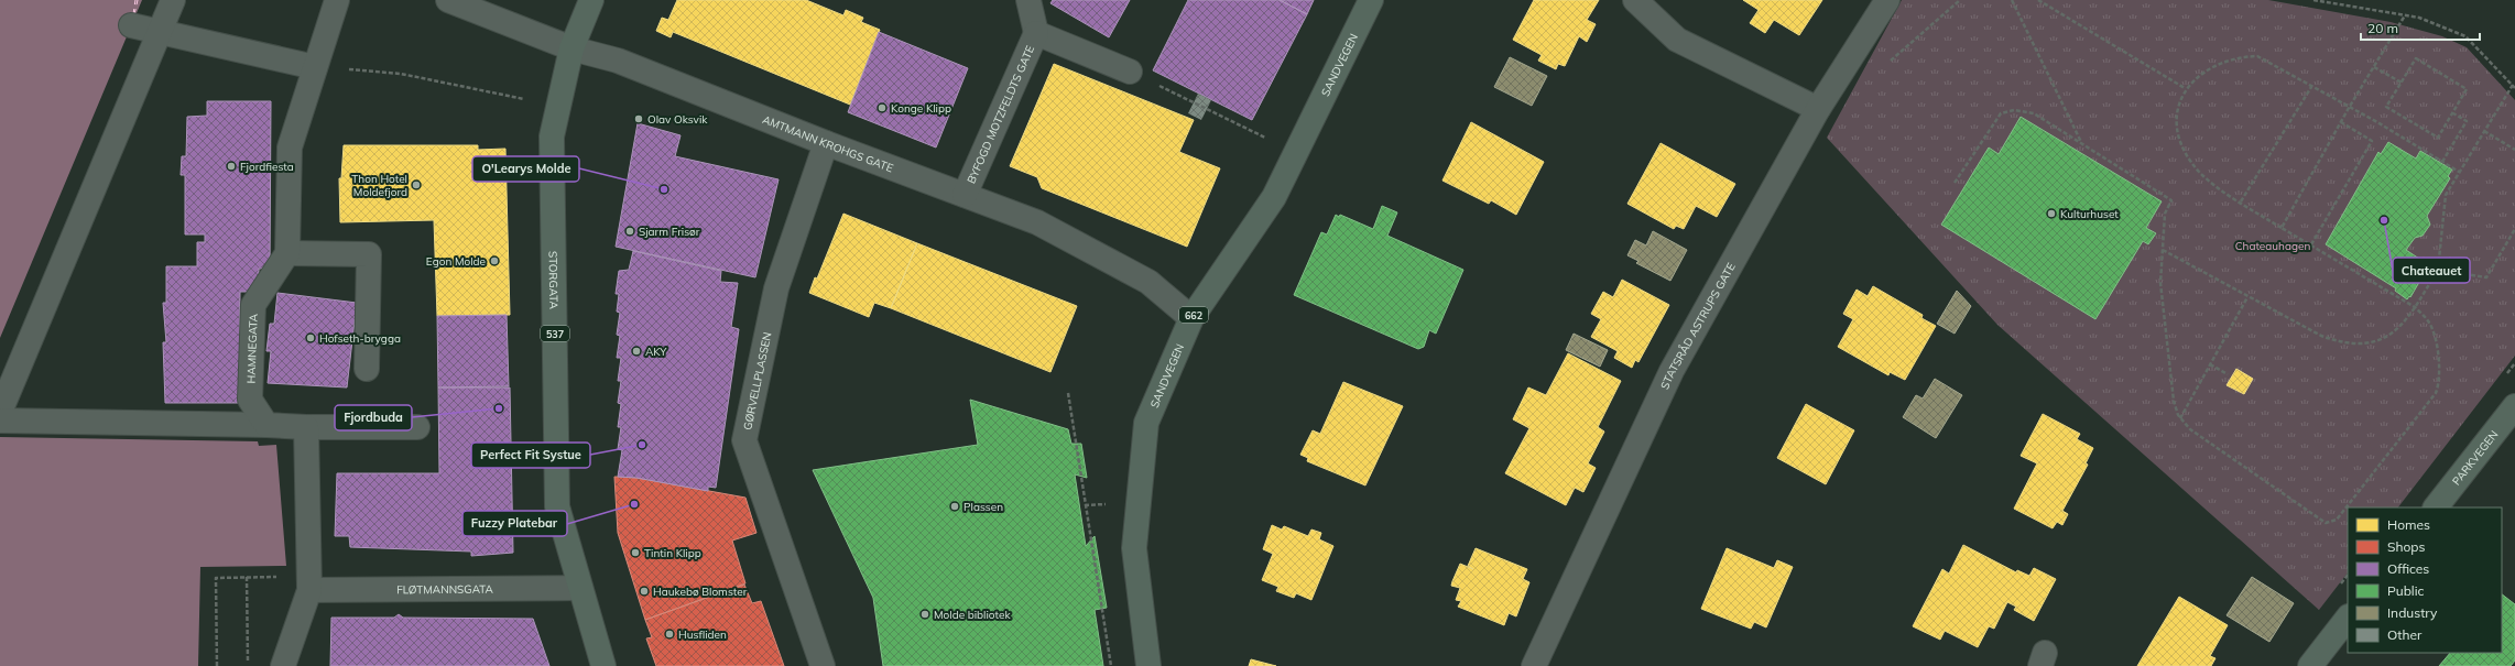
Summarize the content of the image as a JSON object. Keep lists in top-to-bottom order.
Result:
{
  "streets": {
    "main road": [
      "SANDVEGEN",
      "STORGATA",
      "662",
      "537",
      "PARKVEGEN"
    ],
    "street": [
      "BYFOGD MOTZFELDTS GATE",
      "AMTMANN KROHGS GATE",
      "STATSRÅD ASTRUPS GATE",
      "HAMNEGATA",
      "GØRVELLPLASSEN",
      "FLØTMANNSGATA"
    ]
  },
  "crossings": [
    ["SANDVEGEN", "AMTMANN KROHGS GATE"],
    ["BYFOGD MOTZFELDTS GATE", "AMTMANN KROHGS GATE"],
    ["AMTMANN KROHGS GATE", "STORGATA"],
    ["AMTMANN KROHGS GATE", "GØRVELLPLASSEN"],
    ["STORGATA", "FLØTMANNSGATA"]
  ],
  "parks": ["Chateauhagen"],
  "places": [
    "Konge Klipp",
    "Olav Oksvik",
    "Fjordfiesta",
    "Thon Hotel Moldefjord",
    "O'Learys Molde",
    "Kulturhuset",
    "Chateauet",
    "Sjarm Frisør",
    "Egon Molde",
    "Hofseth-brygga",
    "AKY",
    "Fjordbuda",
    "Perfect Fit Systue",
    "Fuzzy Platebar",
    "Plassen",
    "Tintin Klipp",
    "Haukebø Blomster",
    "Molde bibliotek",
    "Husfliden"
  ],
  "legend": [
    "Homes",
    "Shops",
    "Offices",
    "Public",
    "Industry",
    "Other"
  ],
  "scale_bar": "20 m"
}
